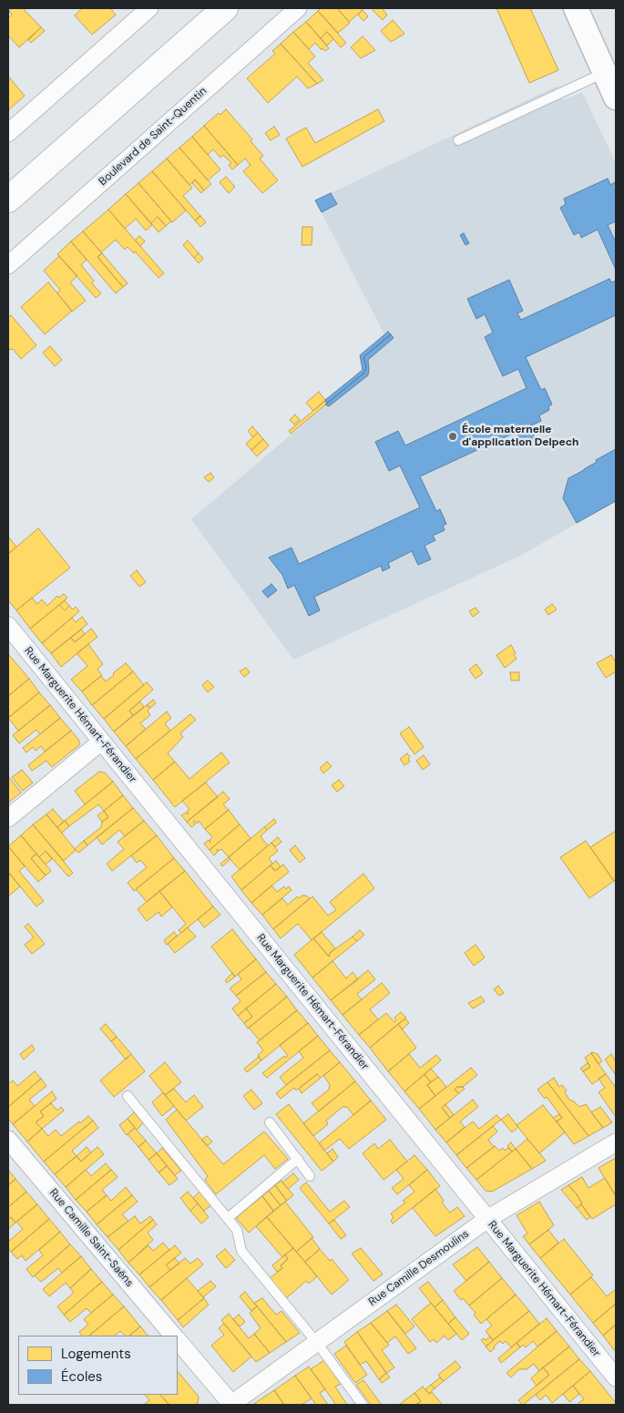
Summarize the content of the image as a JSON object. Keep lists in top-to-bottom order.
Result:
{
  "streets": {
    "street": [
      "Boulevard de Saint-Quentin",
      "Rue Marguerite Hémart-Férandier",
      "Rue Camille Saint-Saëns",
      "Rue Camille Desmoulins"
    ]
  },
  "crossings": [
    ["Rue Marguerite Hémart-Férandier", "Rue Camille Desmoulins"]
  ],
  "places": ["École maternelle d'application Delpech"],
  "legend": ["Logements", "Écoles"]
}
